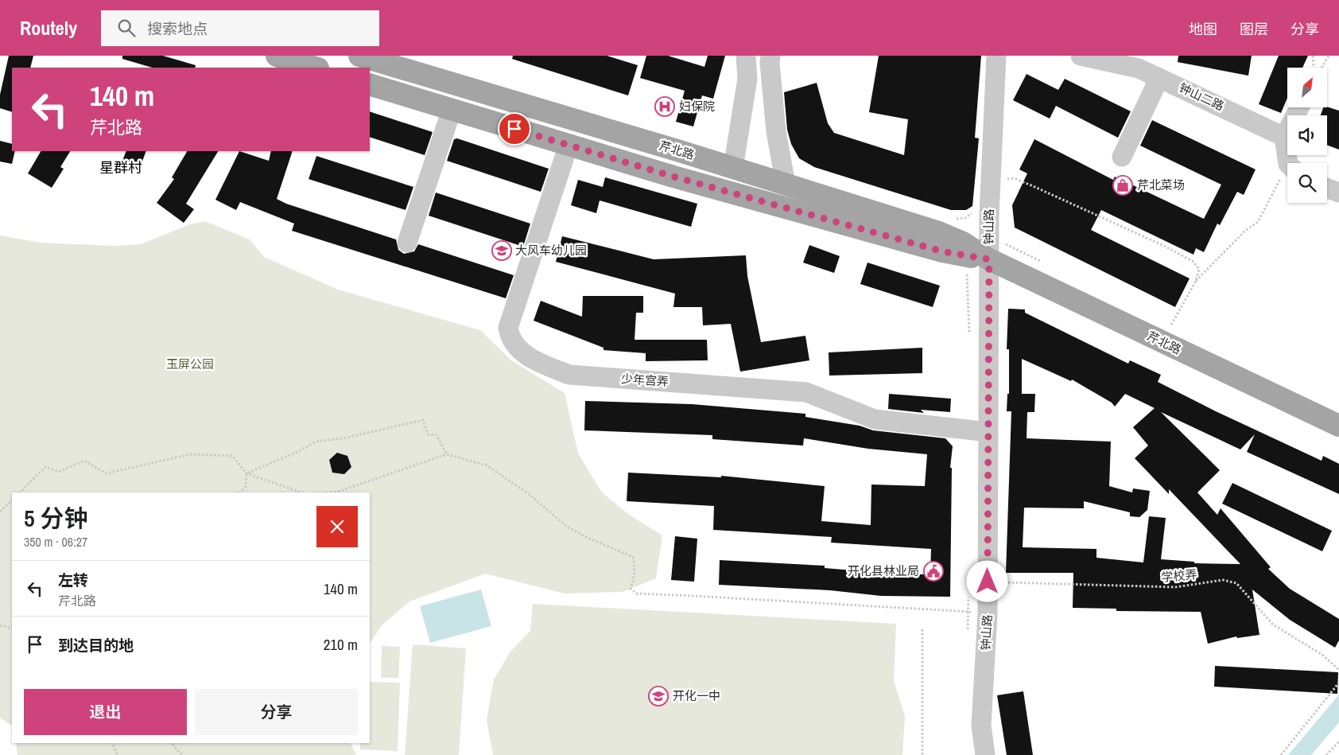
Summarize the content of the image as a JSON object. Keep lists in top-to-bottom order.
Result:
{
  "streets": {
    "main road": ["芹北路"],
    "street": ["钟山二路", "钟山路", "少年宫弄"],
    "path": ["学校弄"]
  },
  "crossings": [
    ["芹北路", "钟山路"],
    ["芹北路", "少年宫弄"],
    ["钟山路", "少年宫弄"],
    ["钟山路", "学校弄"]
  ],
  "districts": ["星群村"],
  "parks": ["玉屏公园"],
  "places": {
    "hospital": ["妇保院"],
    "shop": ["芹北菜场"],
    "school or university": ["大风车幼儿园", "开化一中"],
    "public building": ["开化县林业局"]
  },
  "north": "top right",
  "page": {
    "header": "Routely",
    "search": "搜索地点",
    "nav": ["地图", "图层", "分享"],
    "turn": ["140 m", "芹北路"],
    "heading": ["5 分钟", "350 m · 06:27"],
    "list": [
      {
        "name": "左转",
        "note": "芹北路",
        "value": "140 m"
      },
      {
        "name": "到达目的地",
        "value": "210 m"
      }
    ],
    "buttons": ["退出", "分享"]
  }
}
